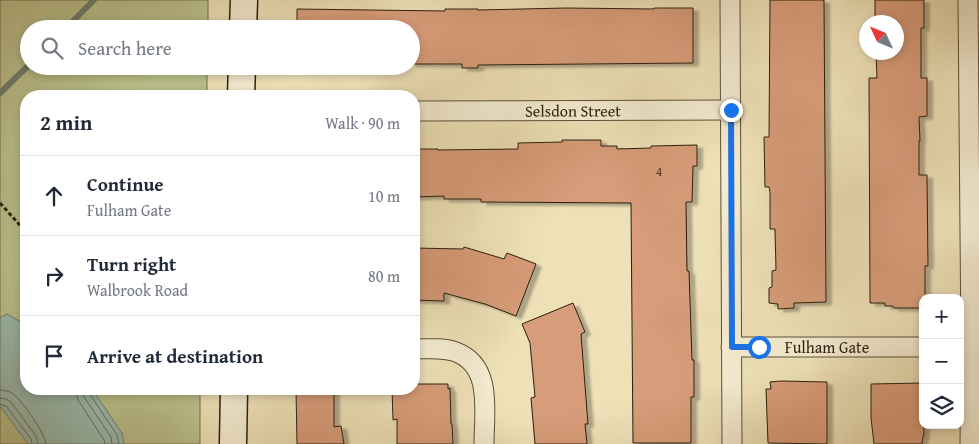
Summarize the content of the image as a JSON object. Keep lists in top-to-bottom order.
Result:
{
  "streets": {
    "street": ["Selsdon Street", "Fulham Gate"]
  },
  "house_numbers": ["4"],
  "north": "top left",
  "page": {
    "search": "Search here",
    "heading": ["2 min", "Walk · 90 m"],
    "list": [
      ["Continue", "Fulham Gate", "10 m"],
      ["Turn right", "Walbrook Road", "80 m"],
      "Arrive at destination"
    ],
    "map_buttons": ["+", "−"]
  }
}
